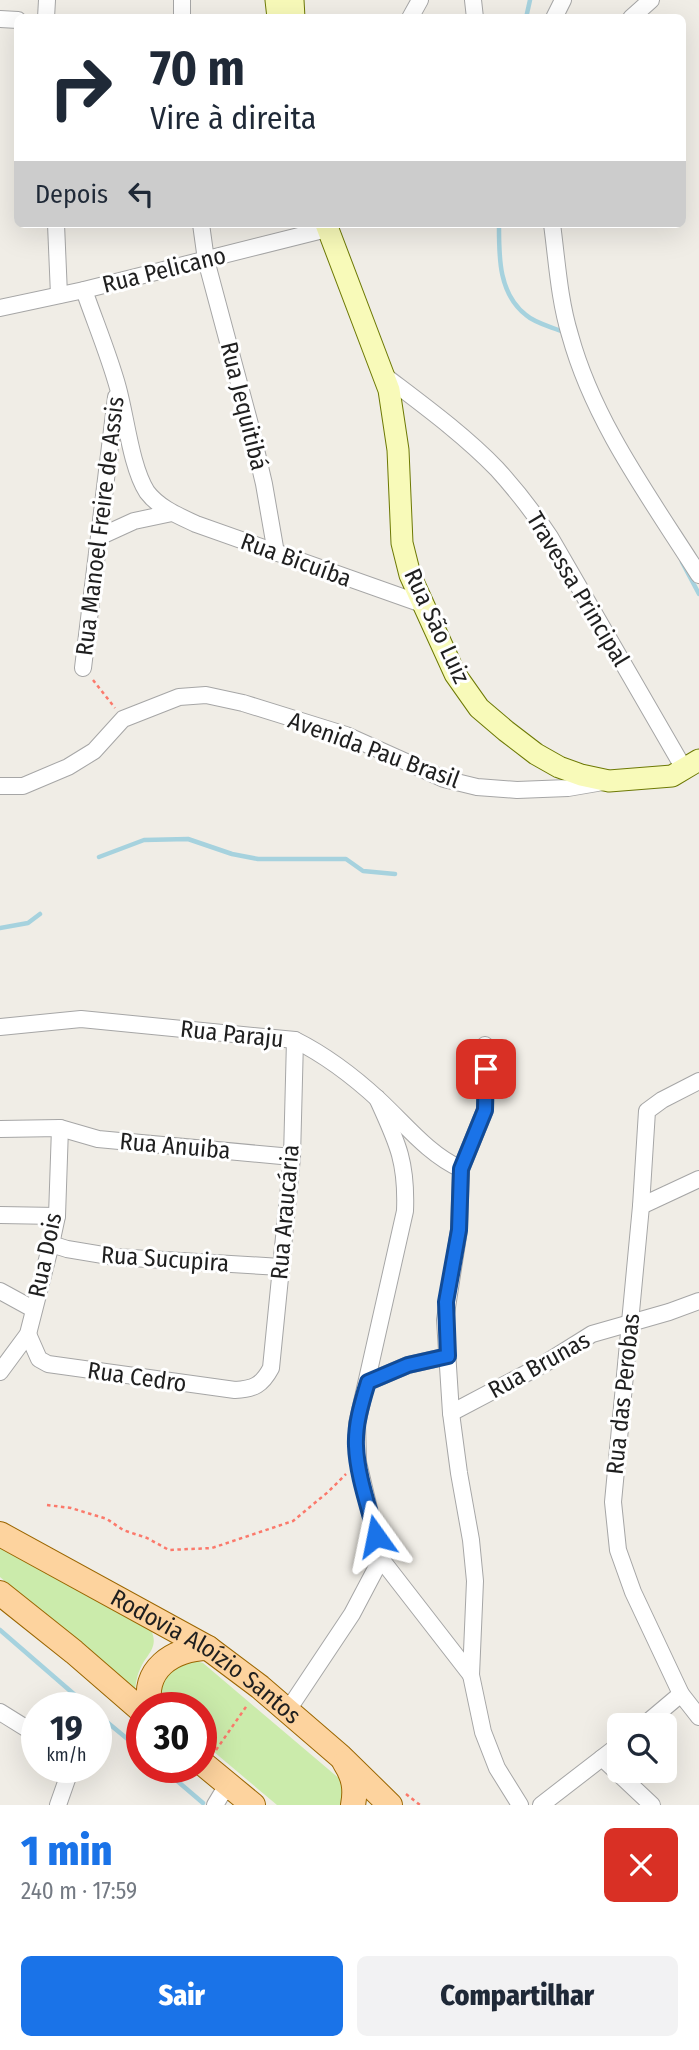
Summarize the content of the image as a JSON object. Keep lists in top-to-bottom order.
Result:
{
  "streets": {
    "main road": ["Rodovia Aloízio Santos"],
    "street": [
      "Rua Pelicano",
      "Rua Jequitibá",
      "Rua Manoel Freire de Assis",
      "Rua Bicuíba",
      "Travessa Principal",
      "Rua São Luiz",
      "Avenida Pau Brasil",
      "Rua Paraju",
      "Rua Anuiba",
      "Rua Araucária",
      "Rua Dois",
      "Rua Sucupira",
      "Rua Brunas",
      "Rua Cedro",
      "Rua das Perobas"
    ]
  },
  "crossings": [
    ["Rua Pelicano", "Rua Jequitibá"],
    ["Rua Pelicano", "Rua São Luiz"],
    ["Rua Jequitibá", "Rua Bicuíba"],
    ["Rua Bicuíba", "Rua São Luiz"],
    ["Travessa Principal", "Rua São Luiz"],
    ["Rua São Luiz", "Avenida Pau Brasil"],
    ["Rua Paraju", "Rua Araucária"],
    ["Rua Anuiba", "Rua Araucária"],
    ["Rua Anuiba", "Rua Dois"],
    ["Rua Araucária", "Rua Sucupira"],
    ["Rua Araucária", "Rua Cedro"],
    ["Rua Dois", "Rua Sucupira"],
    ["Rua Dois", "Rua Cedro"],
    ["Rua Brunas", "Rua das Perobas"]
  ],
  "page": {
    "turn": ["70 m", "Vire à direita"],
    "then": "Depois",
    "speed": "19 km/h",
    "limit": "30",
    "heading": ["1 min", "240 m · 17:59"],
    "buttons": ["Sair", "Compartilhar"]
  }
}
